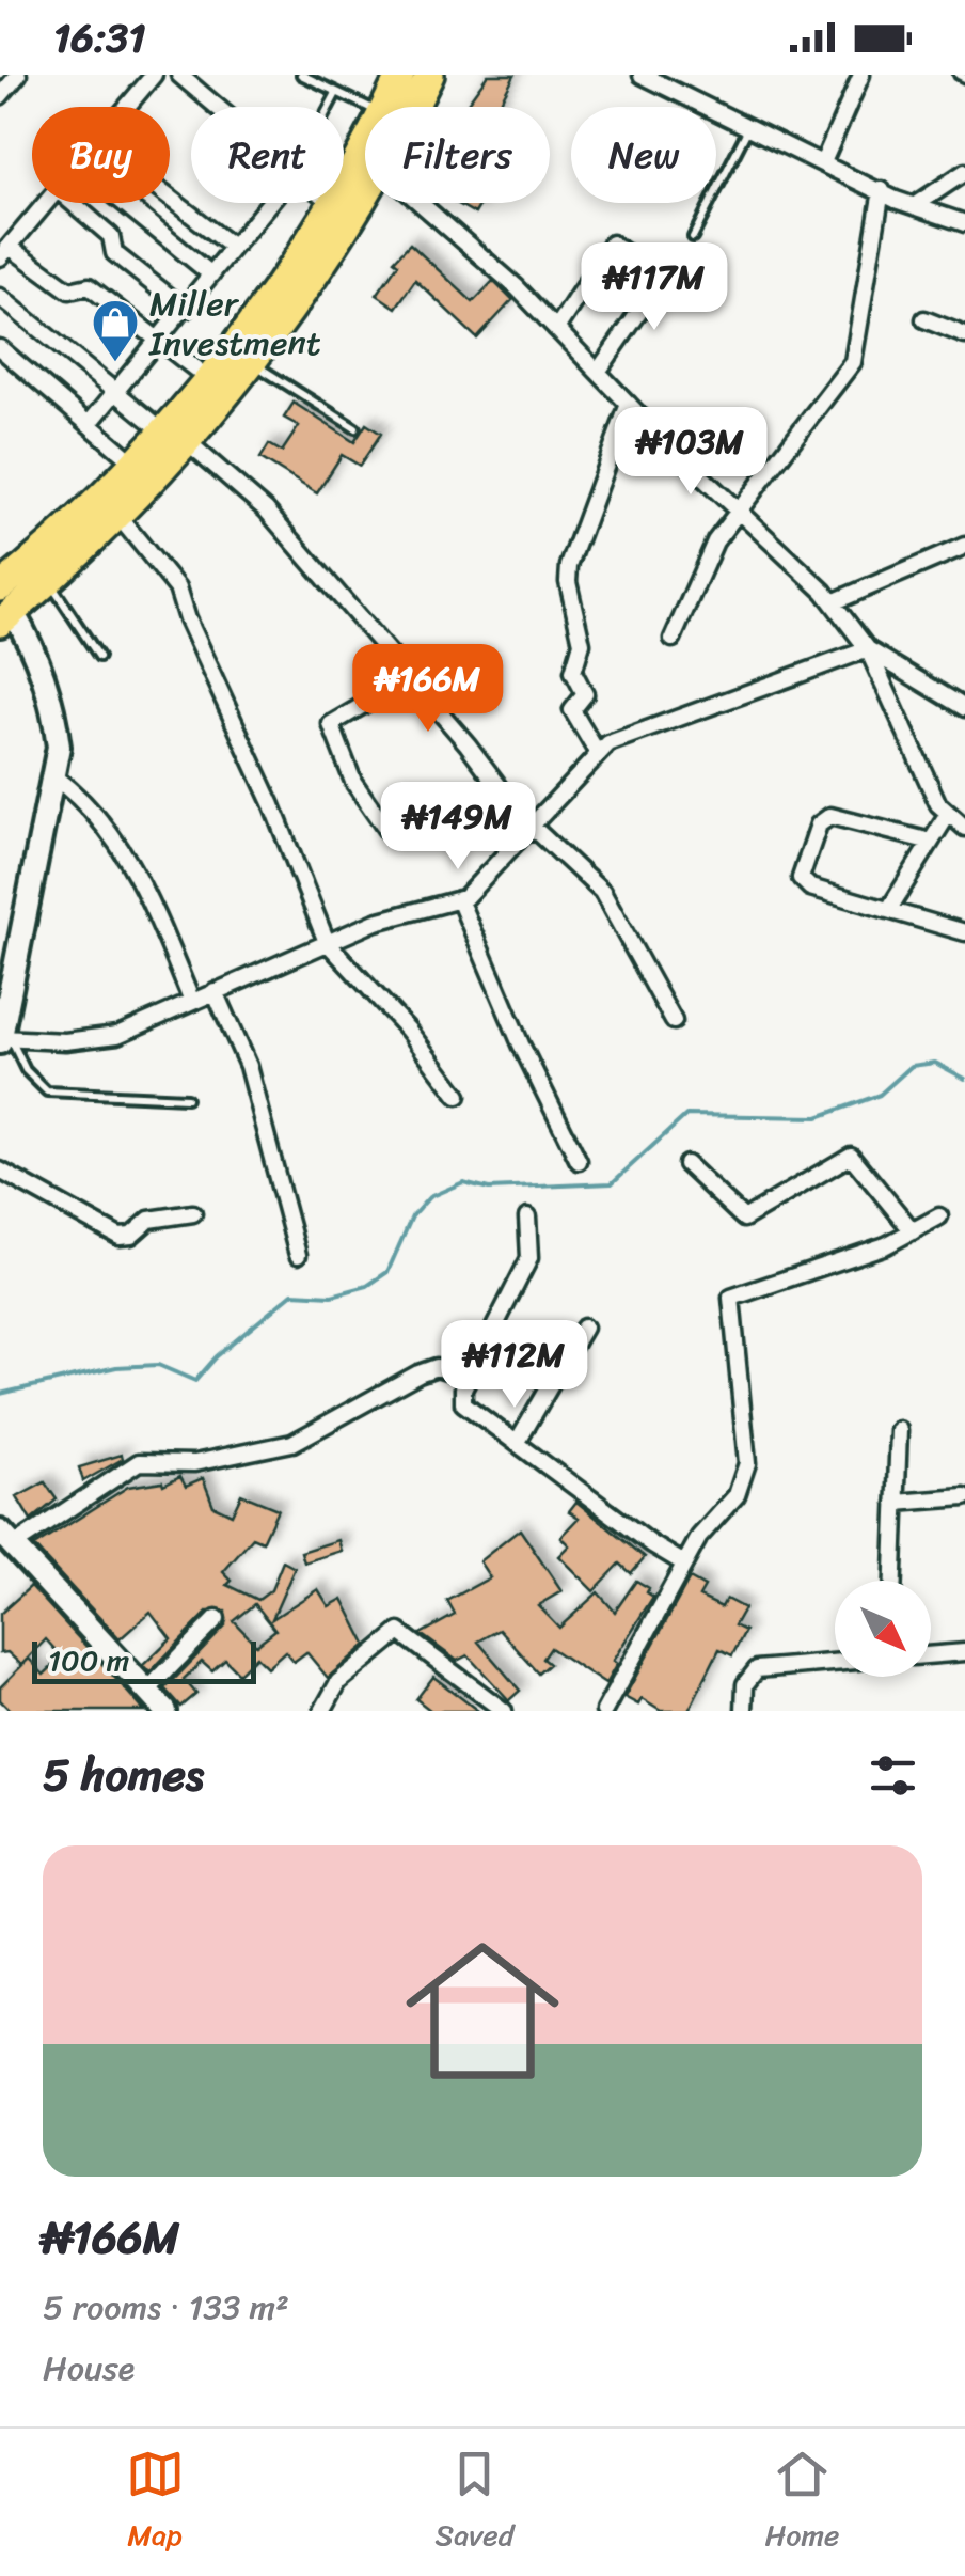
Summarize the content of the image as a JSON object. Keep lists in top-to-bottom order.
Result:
{
  "places": {
    "shop": ["Miller Investment"]
  },
  "scale_bar": "100 m",
  "north": "bottom right",
  "page": {
    "status": "16:31",
    "chip": [
      "Buy",
      "Rent",
      "Filters",
      "New"
    ],
    "price": [
      "₦117M",
      "₦103M",
      "₦166M",
      "₦149M",
      "₦112M"
    ],
    "scale": "100 m",
    "heading": "5 homes",
    "list": [
      {
        "name": "₦166M",
        "note": "5 rooms · 133 m² · House"
      }
    ],
    "tabs": ["Map", "Saved", "Home"]
  }
}
